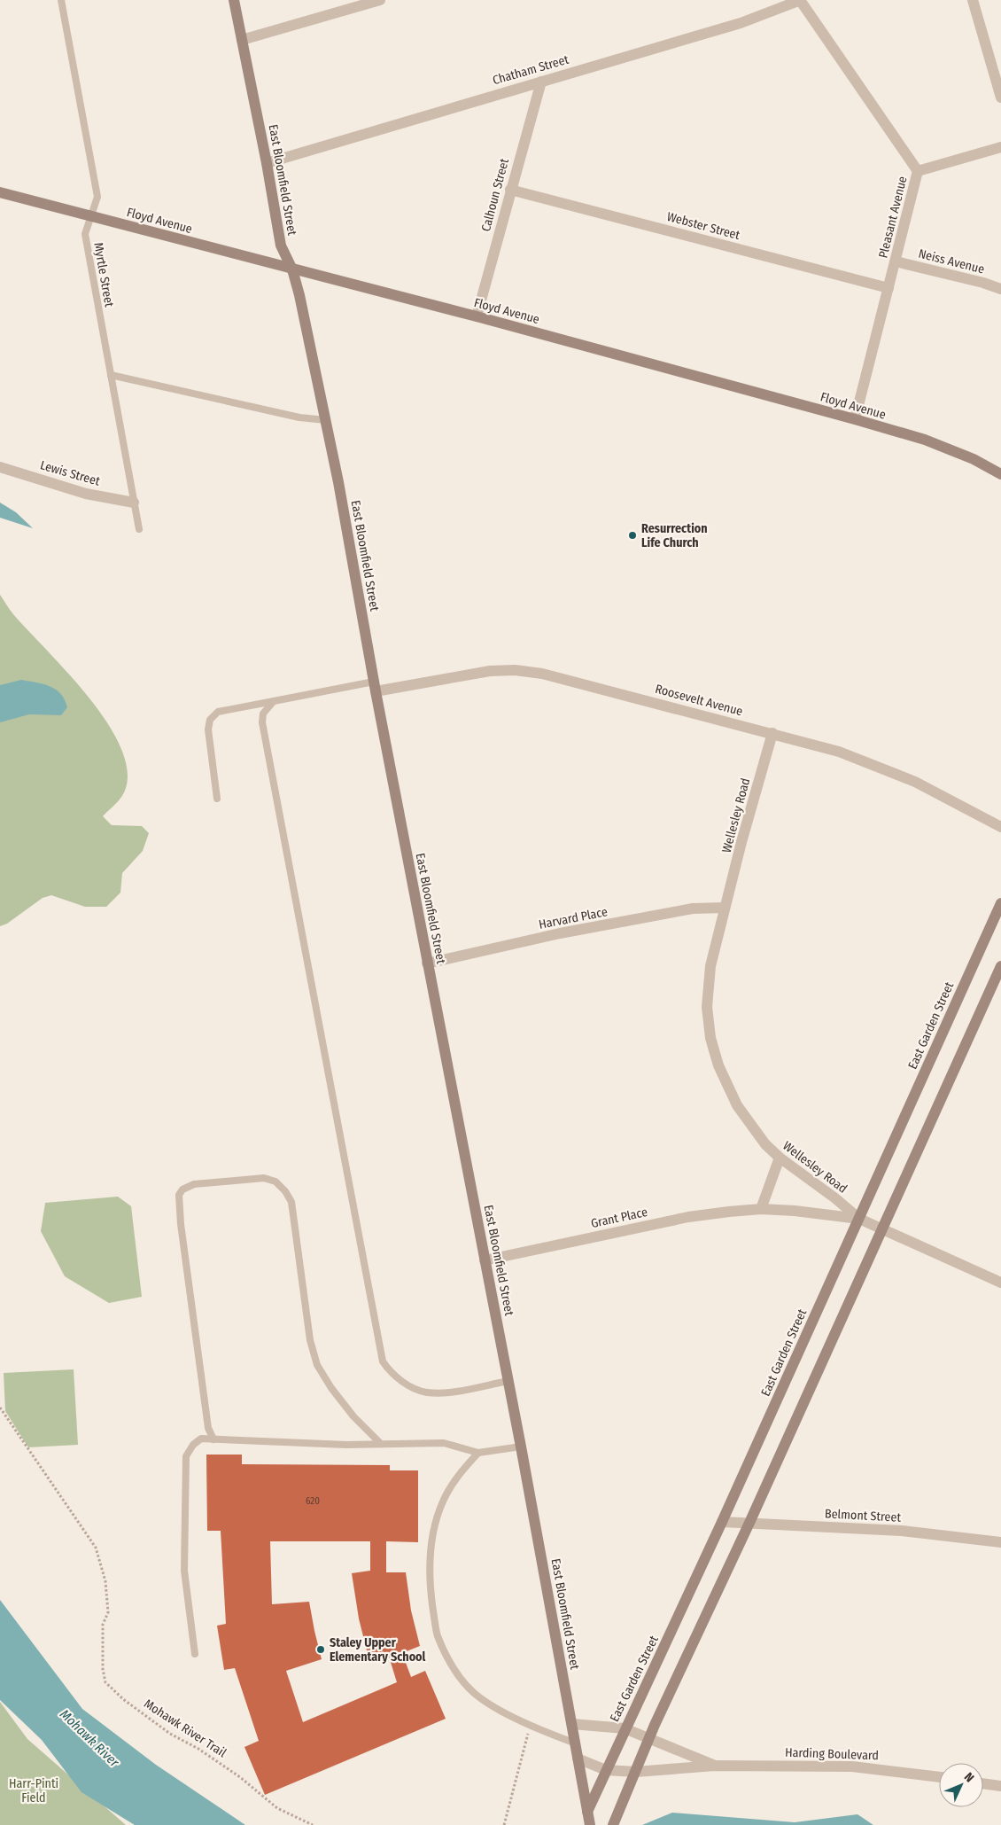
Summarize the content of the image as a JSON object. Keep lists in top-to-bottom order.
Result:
{
  "streets": {
    "street": [
      "Chatham Street",
      "East Bloomfield Street",
      "Calhoun Street",
      "Pleasant Avenue",
      "Floyd Avenue",
      "Webster Street",
      "Neiss Avenue",
      "Lewis Street",
      "Roosevelt Avenue",
      "Wellesley Road",
      "Harvard Place",
      "East Garden Street",
      "Grant Place",
      "Belmont Street",
      "Harding Boulevard"
    ],
    "lane": ["Myrtle Street"],
    "path": ["Mohawk River Trail"]
  },
  "crossings": [
    ["Chatham Street", "East Bloomfield Street"],
    ["Chatham Street", "Calhoun Street"],
    ["Chatham Street", "Pleasant Avenue"],
    ["East Bloomfield Street", "Floyd Avenue"],
    ["East Bloomfield Street", "Roosevelt Avenue"],
    ["East Bloomfield Street", "Harvard Place"],
    ["East Bloomfield Street", "East Garden Street"],
    ["East Bloomfield Street", "Grant Place"],
    ["East Bloomfield Street", "Harding Boulevard"],
    ["Calhoun Street", "Floyd Avenue"],
    ["Calhoun Street", "Webster Street"],
    ["Pleasant Avenue", "Floyd Avenue"],
    ["Pleasant Avenue", "Webster Street"],
    ["Pleasant Avenue", "Neiss Avenue"],
    ["Floyd Avenue", "Myrtle Street"],
    ["Myrtle Street", "Lewis Street"],
    ["Roosevelt Avenue", "Wellesley Road"],
    ["Wellesley Road", "Harvard Place"],
    ["Wellesley Road", "East Garden Street"],
    ["Wellesley Road", "Grant Place"],
    ["East Garden Street", "Grant Place"],
    ["East Garden Street", "Belmont Street"],
    ["East Garden Street", "Harding Boulevard"]
  ],
  "water": ["Mohawk River"],
  "parks": ["Harr-Pinti Field"],
  "places": ["Resurrection Life Church", "Staley Upper Elementary School"],
  "house_numbers": ["620"],
  "north": "top right"
}
